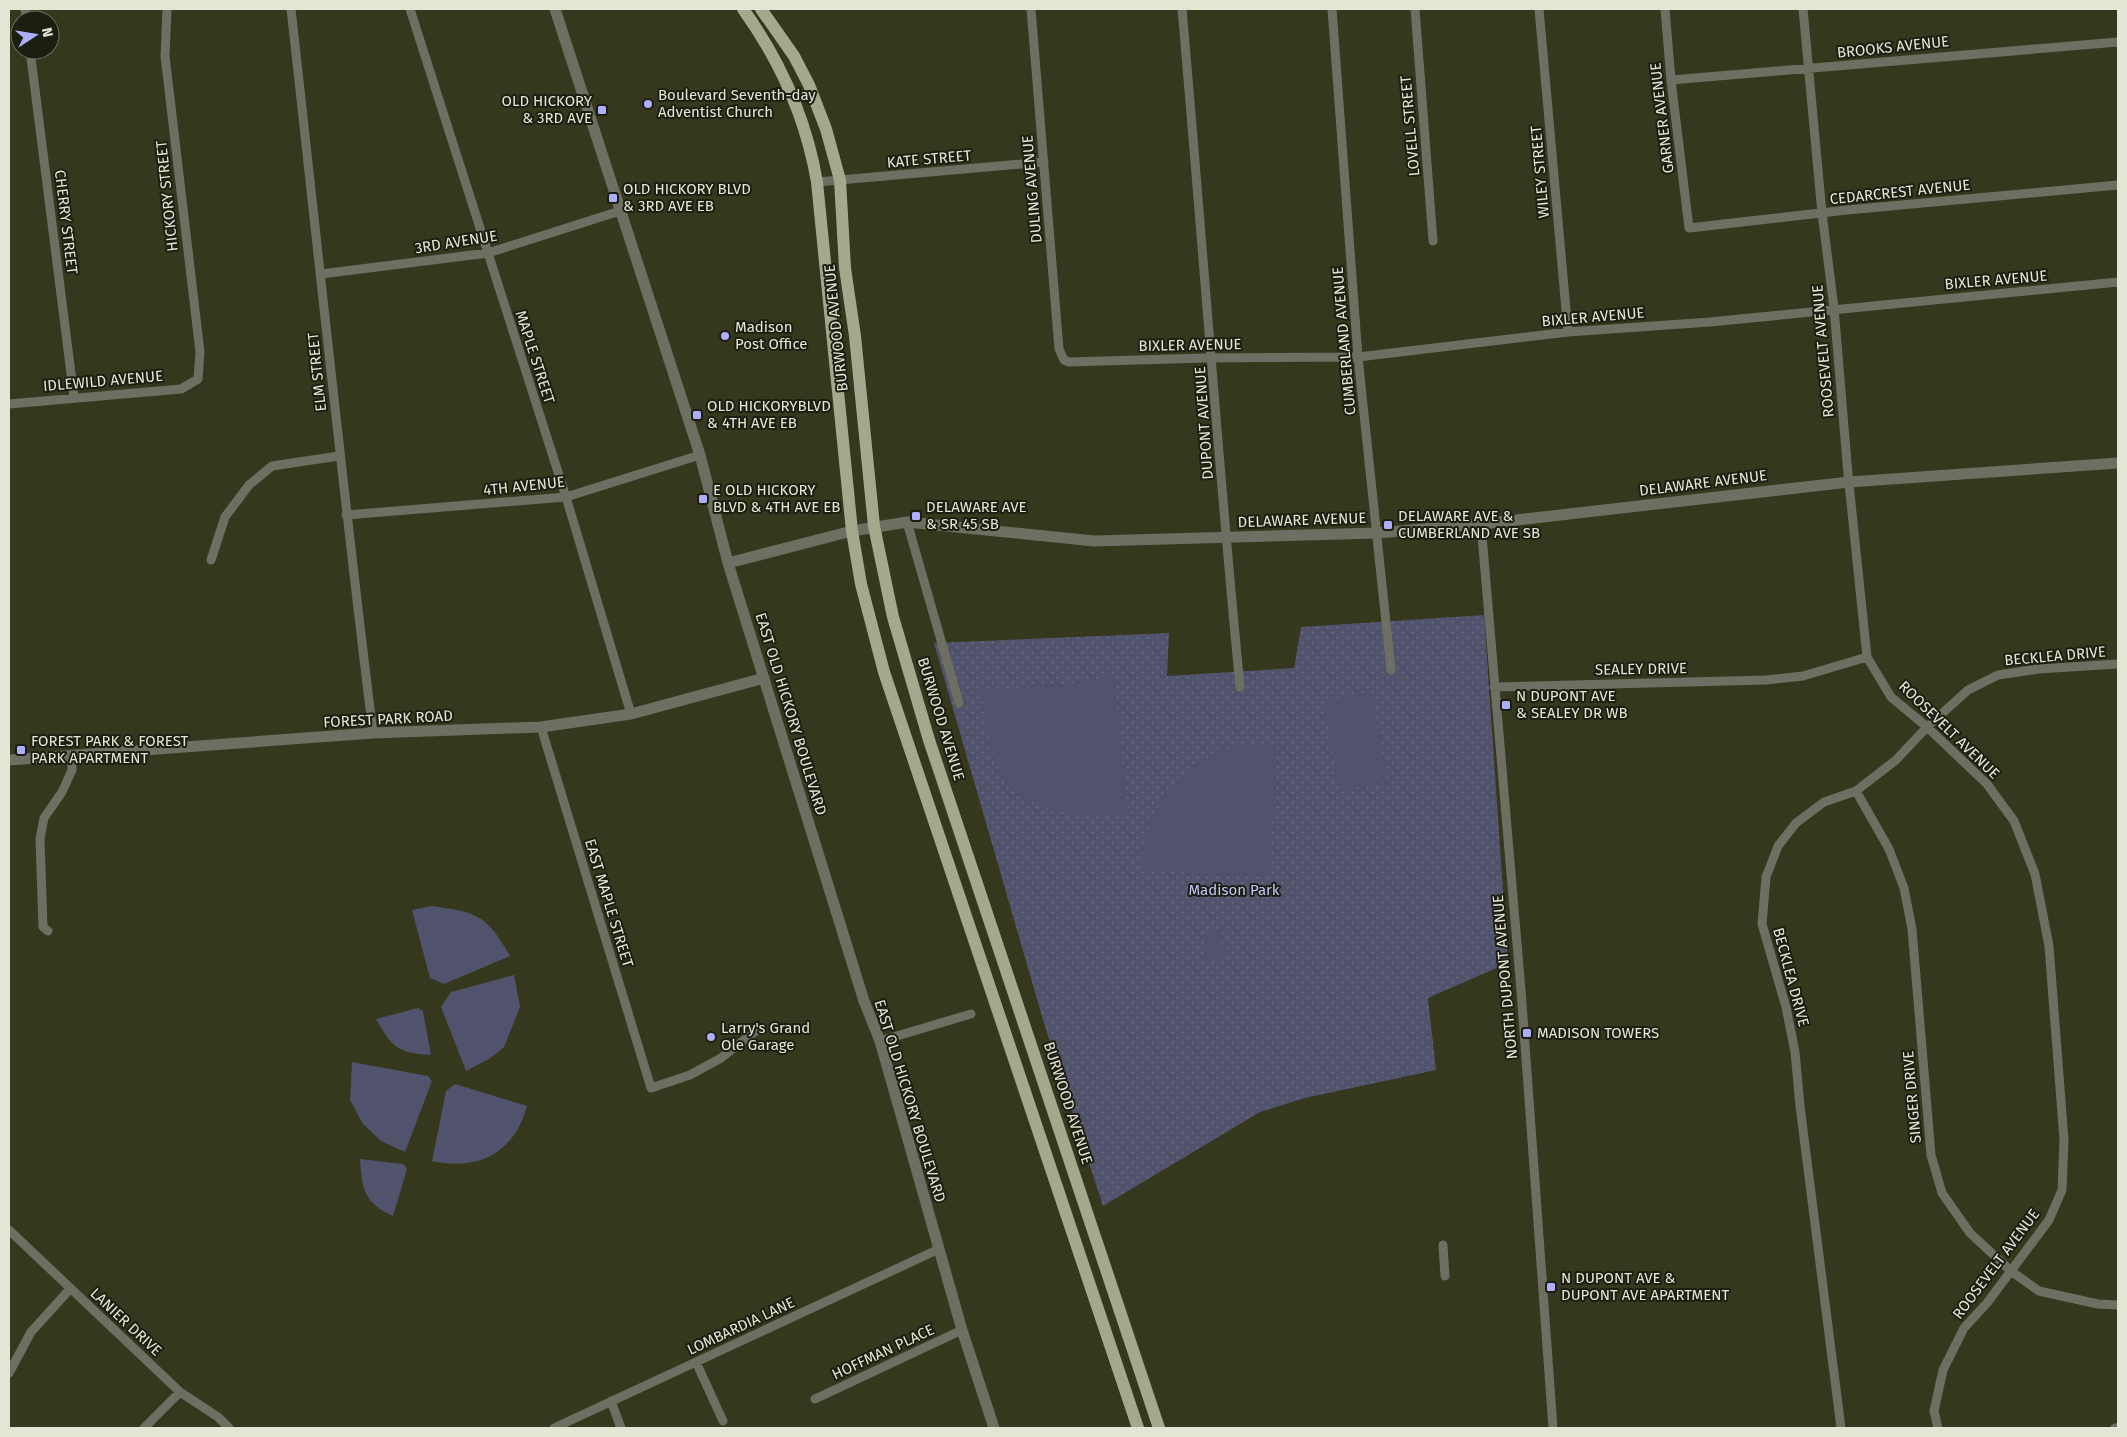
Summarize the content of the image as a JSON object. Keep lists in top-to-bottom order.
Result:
{
  "streets": {
    "main road": ["BURWOOD AVENUE"],
    "street": [
      "BROOKS AVENUE",
      "GARNER AVENUE",
      "LOVELL STREET",
      "KATE STREET",
      "WILEY STREET",
      "DULING AVENUE",
      "CEDARCREST AVENUE",
      "HICKORY STREET",
      "CHERRY STREET",
      "3RD AVENUE",
      "BIXLER AVENUE",
      "CUMBERLAND AVENUE",
      "ROOSEVELT AVENUE",
      "MAPLE STREET",
      "ELM STREET",
      "IDLEWILD AVENUE",
      "DUPONT AVENUE",
      "DELAWARE AVENUE",
      "4TH AVENUE",
      "BECKLEA DRIVE",
      "SEALEY DRIVE",
      "EAST OLD HICKORY BOULEVARD",
      "FOREST PARK ROAD",
      "EAST MAPLE STREET",
      "NORTH DUPONT AVENUE",
      "SINGER DRIVE",
      "LANIER DRIVE",
      "LOMBARDIA LANE",
      "HOFFMAN PLACE"
    ]
  },
  "crossings": [
    ["BROOKS AVENUE", "GARNER AVENUE"],
    ["BROOKS AVENUE", "ROOSEVELT AVENUE"],
    ["GARNER AVENUE", "CEDARCREST AVENUE"],
    ["KATE STREET", "DULING AVENUE"],
    ["KATE STREET", "BURWOOD AVENUE"],
    ["WILEY STREET", "BIXLER AVENUE"],
    ["DULING AVENUE", "BIXLER AVENUE"],
    ["CEDARCREST AVENUE", "ROOSEVELT AVENUE"],
    ["HICKORY STREET", "IDLEWILD AVENUE"],
    ["CHERRY STREET", "IDLEWILD AVENUE"],
    ["3RD AVENUE", "MAPLE STREET"],
    ["3RD AVENUE", "ELM STREET"],
    ["3RD AVENUE", "EAST OLD HICKORY BOULEVARD"],
    ["BIXLER AVENUE", "CUMBERLAND AVENUE"],
    ["BIXLER AVENUE", "ROOSEVELT AVENUE"],
    ["BIXLER AVENUE", "DUPONT AVENUE"],
    ["BURWOOD AVENUE", "DELAWARE AVENUE"],
    ["CUMBERLAND AVENUE", "DELAWARE AVENUE"],
    ["ROOSEVELT AVENUE", "DELAWARE AVENUE"],
    ["ROOSEVELT AVENUE", "BECKLEA DRIVE"],
    ["ROOSEVELT AVENUE", "SEALEY DRIVE"],
    ["ROOSEVELT AVENUE", "SINGER DRIVE"],
    ["MAPLE STREET", "4TH AVENUE"],
    ["MAPLE STREET", "FOREST PARK ROAD"],
    ["ELM STREET", "4TH AVENUE"],
    ["ELM STREET", "FOREST PARK ROAD"],
    ["DUPONT AVENUE", "DELAWARE AVENUE"],
    ["DELAWARE AVENUE", "EAST OLD HICKORY BOULEVARD"],
    ["DELAWARE AVENUE", "NORTH DUPONT AVENUE"],
    ["4TH AVENUE", "EAST OLD HICKORY BOULEVARD"],
    ["BECKLEA DRIVE", "SINGER DRIVE"],
    ["SEALEY DRIVE", "NORTH DUPONT AVENUE"],
    ["EAST OLD HICKORY BOULEVARD", "FOREST PARK ROAD"],
    ["EAST OLD HICKORY BOULEVARD", "LOMBARDIA LANE"],
    ["EAST OLD HICKORY BOULEVARD", "HOFFMAN PLACE"],
    ["FOREST PARK ROAD", "EAST MAPLE STREET"]
  ],
  "parks": ["Madison Park"],
  "places": {
    "other": ["Boulevard Seventh-day Adventist Church", "Madison Post Office", "Larry's Grand Ole Garage"],
    "transit": [
      "OLD HICKORY & 3RD AVE",
      "OLD HICKORY BLVD & 3RD AVE EB",
      "OLD HICKORYBLVD & 4TH AVE EB",
      "E OLD HICKORY BLVD & 4TH AVE EB",
      "DELAWARE AVE & SR 45 SB",
      "DELAWARE AVE & CUMBERLAND AVE SB",
      "N DUPONT AVE & SEALEY DR WB",
      "FOREST PARK & FOREST PARK APARTMENT",
      "MADISON TOWERS",
      "N DUPONT AVE & DUPONT AVE APARTMENT"
    ]
  },
  "north": "right"
}
